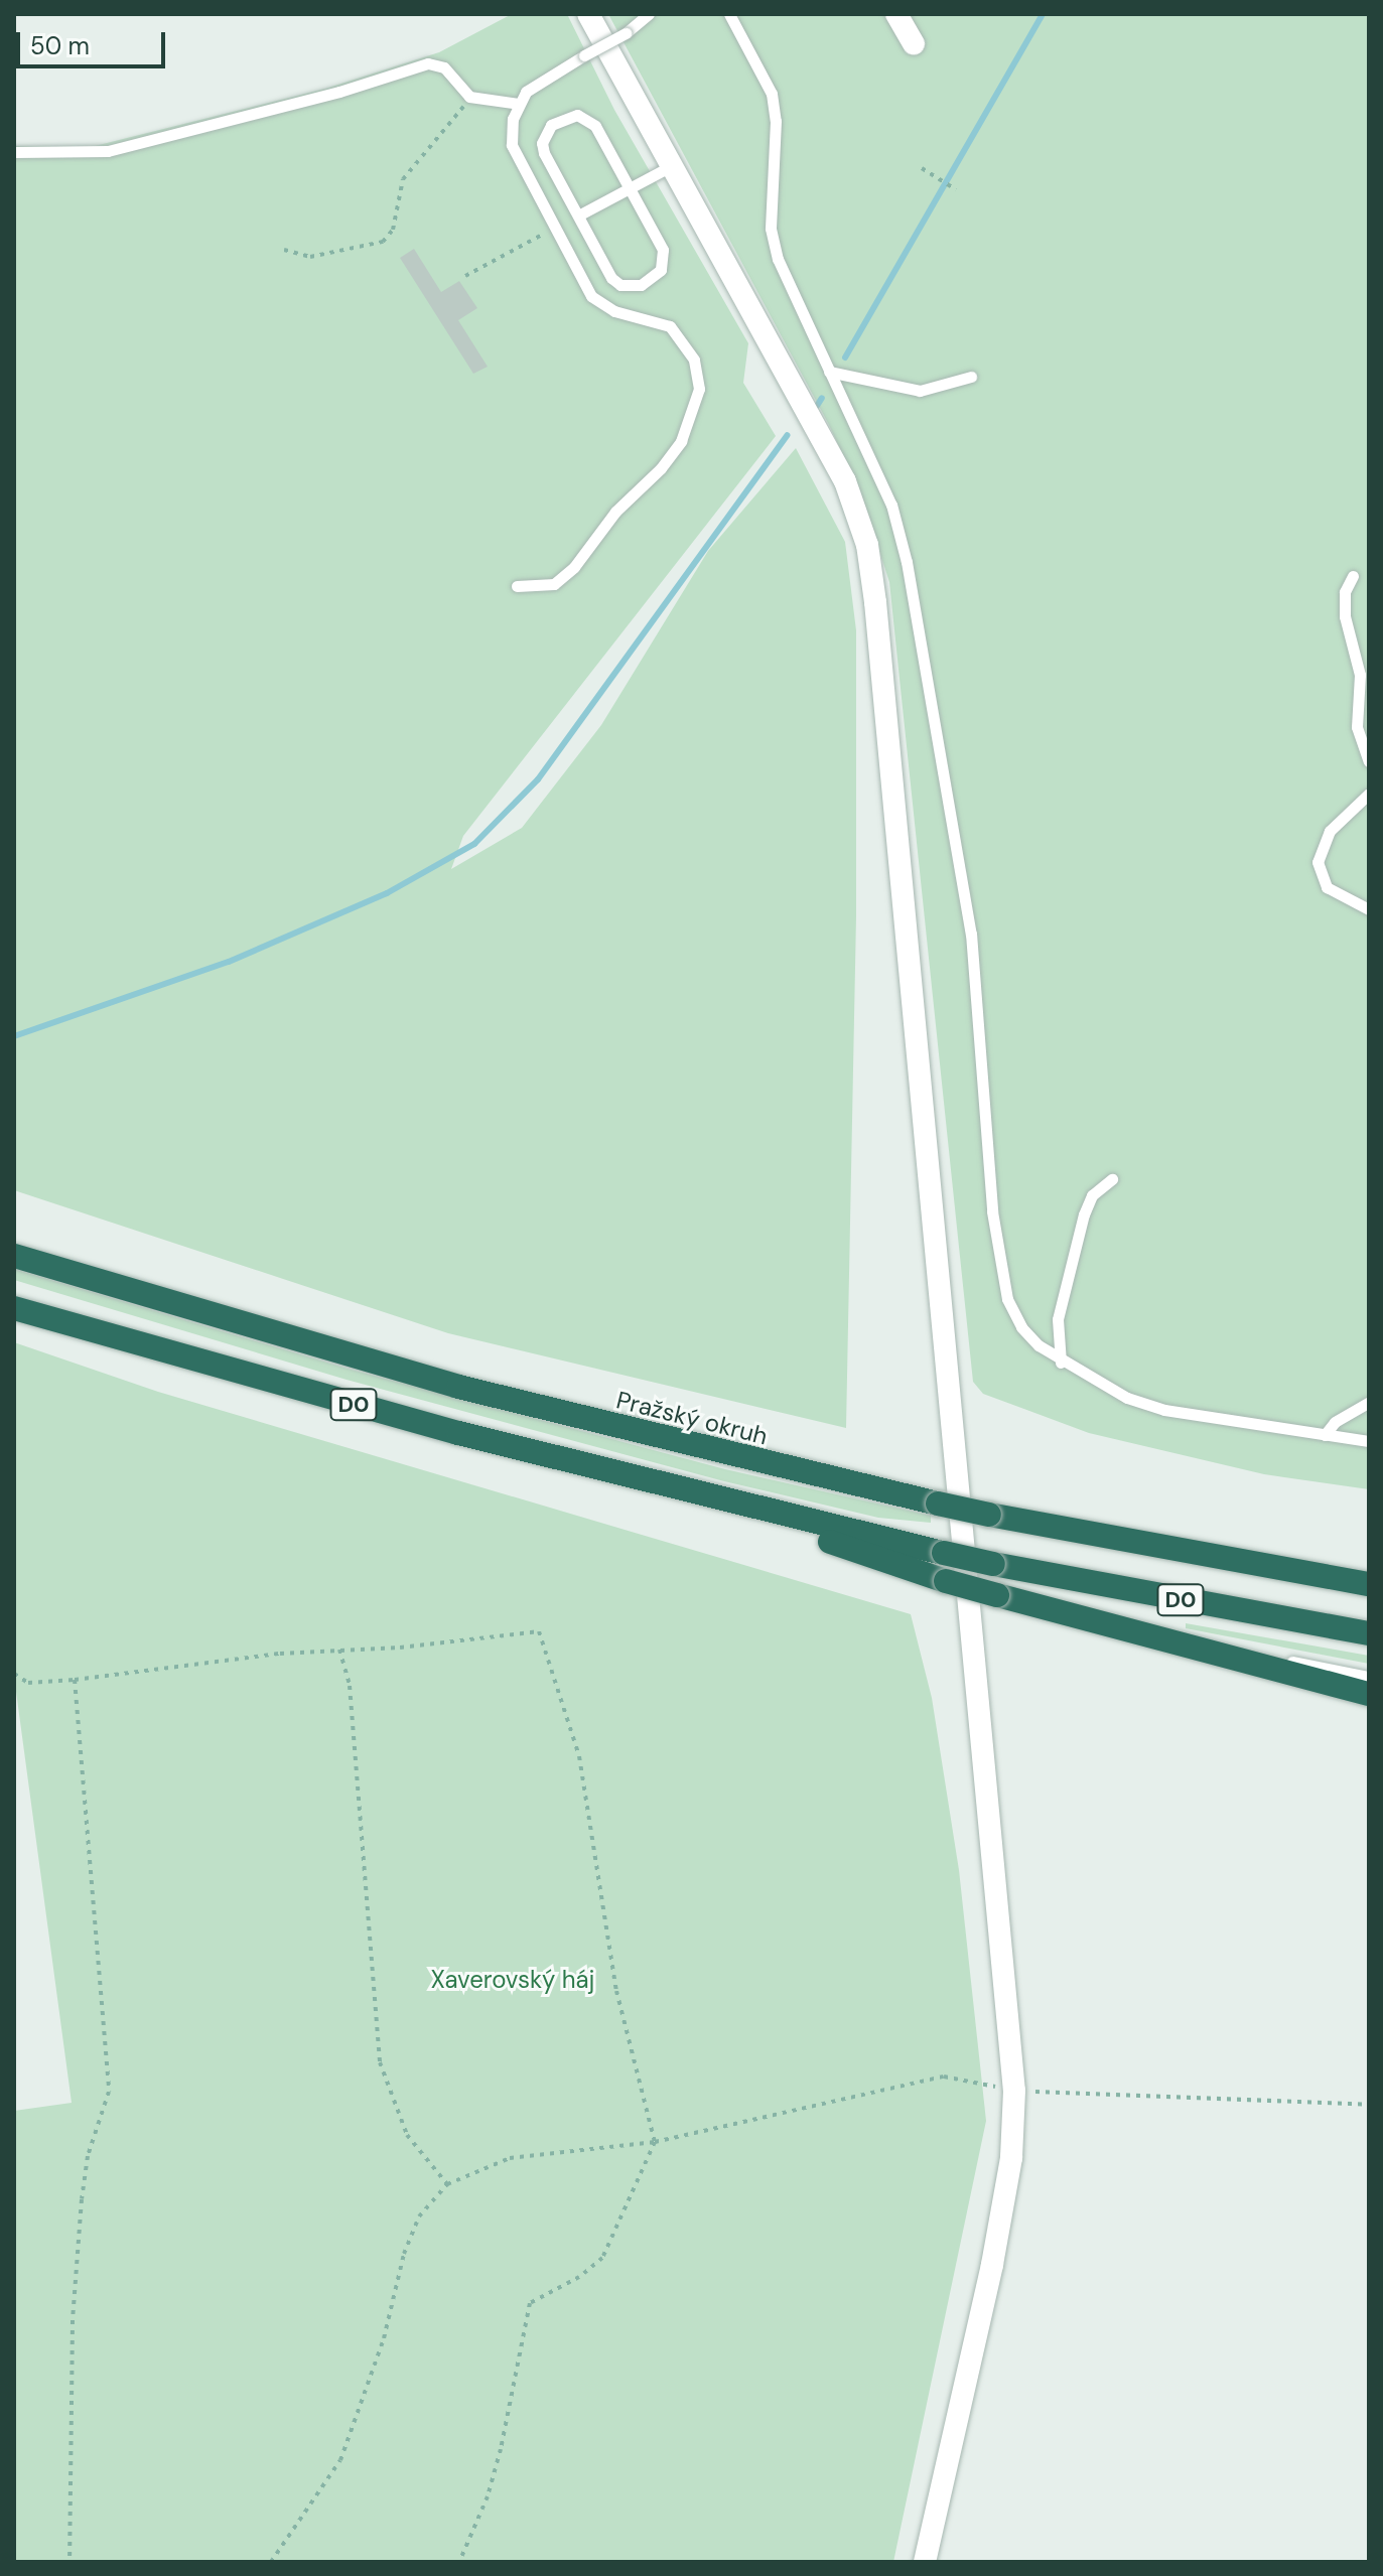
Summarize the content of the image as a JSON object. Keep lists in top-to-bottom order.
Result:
{
  "streets": {
    "highway": ["D0", "Pražský okruh"]
  },
  "parks": ["Xaverovský háj"],
  "scale_bar": "50 m"
}
